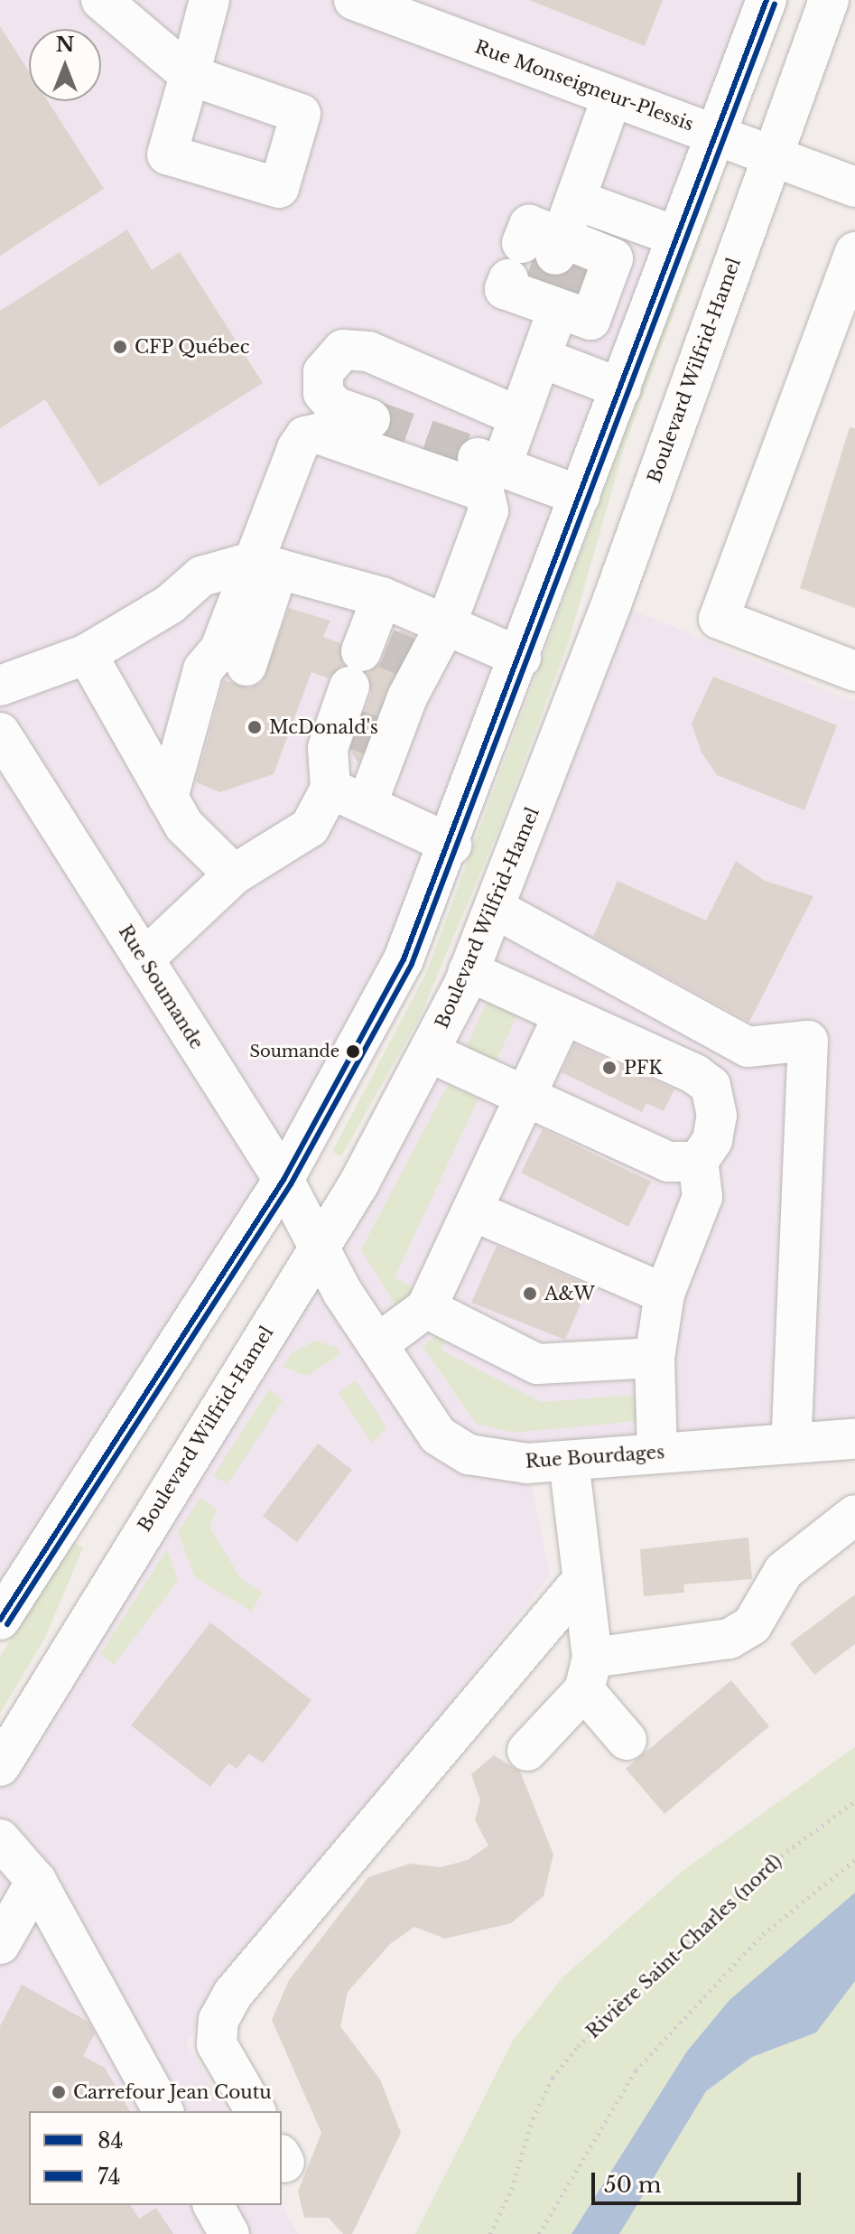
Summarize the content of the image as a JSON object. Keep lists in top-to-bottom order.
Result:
{
  "streets": {
    "main road": [
      "Rue Monseigneur-Plessis",
      "Boulevard Wilfrid-Hamel",
      "Rue Soumande",
      "Rue Bourdages"
    ],
    "path": ["Rivière Saint-Charles (nord)"]
  },
  "crossings": [
    ["Rue Monseigneur-Plessis", "Boulevard Wilfrid-Hamel"],
    ["Boulevard Wilfrid-Hamel", "Rue Soumande"],
    ["Boulevard Wilfrid-Hamel", "Rue Bourdages"],
    ["Rue Soumande", "Rue Bourdages"]
  ],
  "places": [
    "CFP Québec",
    "McDonald's",
    "Soumande",
    "PFK",
    "A&W",
    "Carrefour Jean Coutu"
  ],
  "lines": ["transit line 84", "transit line 74"],
  "legend": ["84", "74"],
  "scale_bar": "50 m",
  "north": "top"
}
